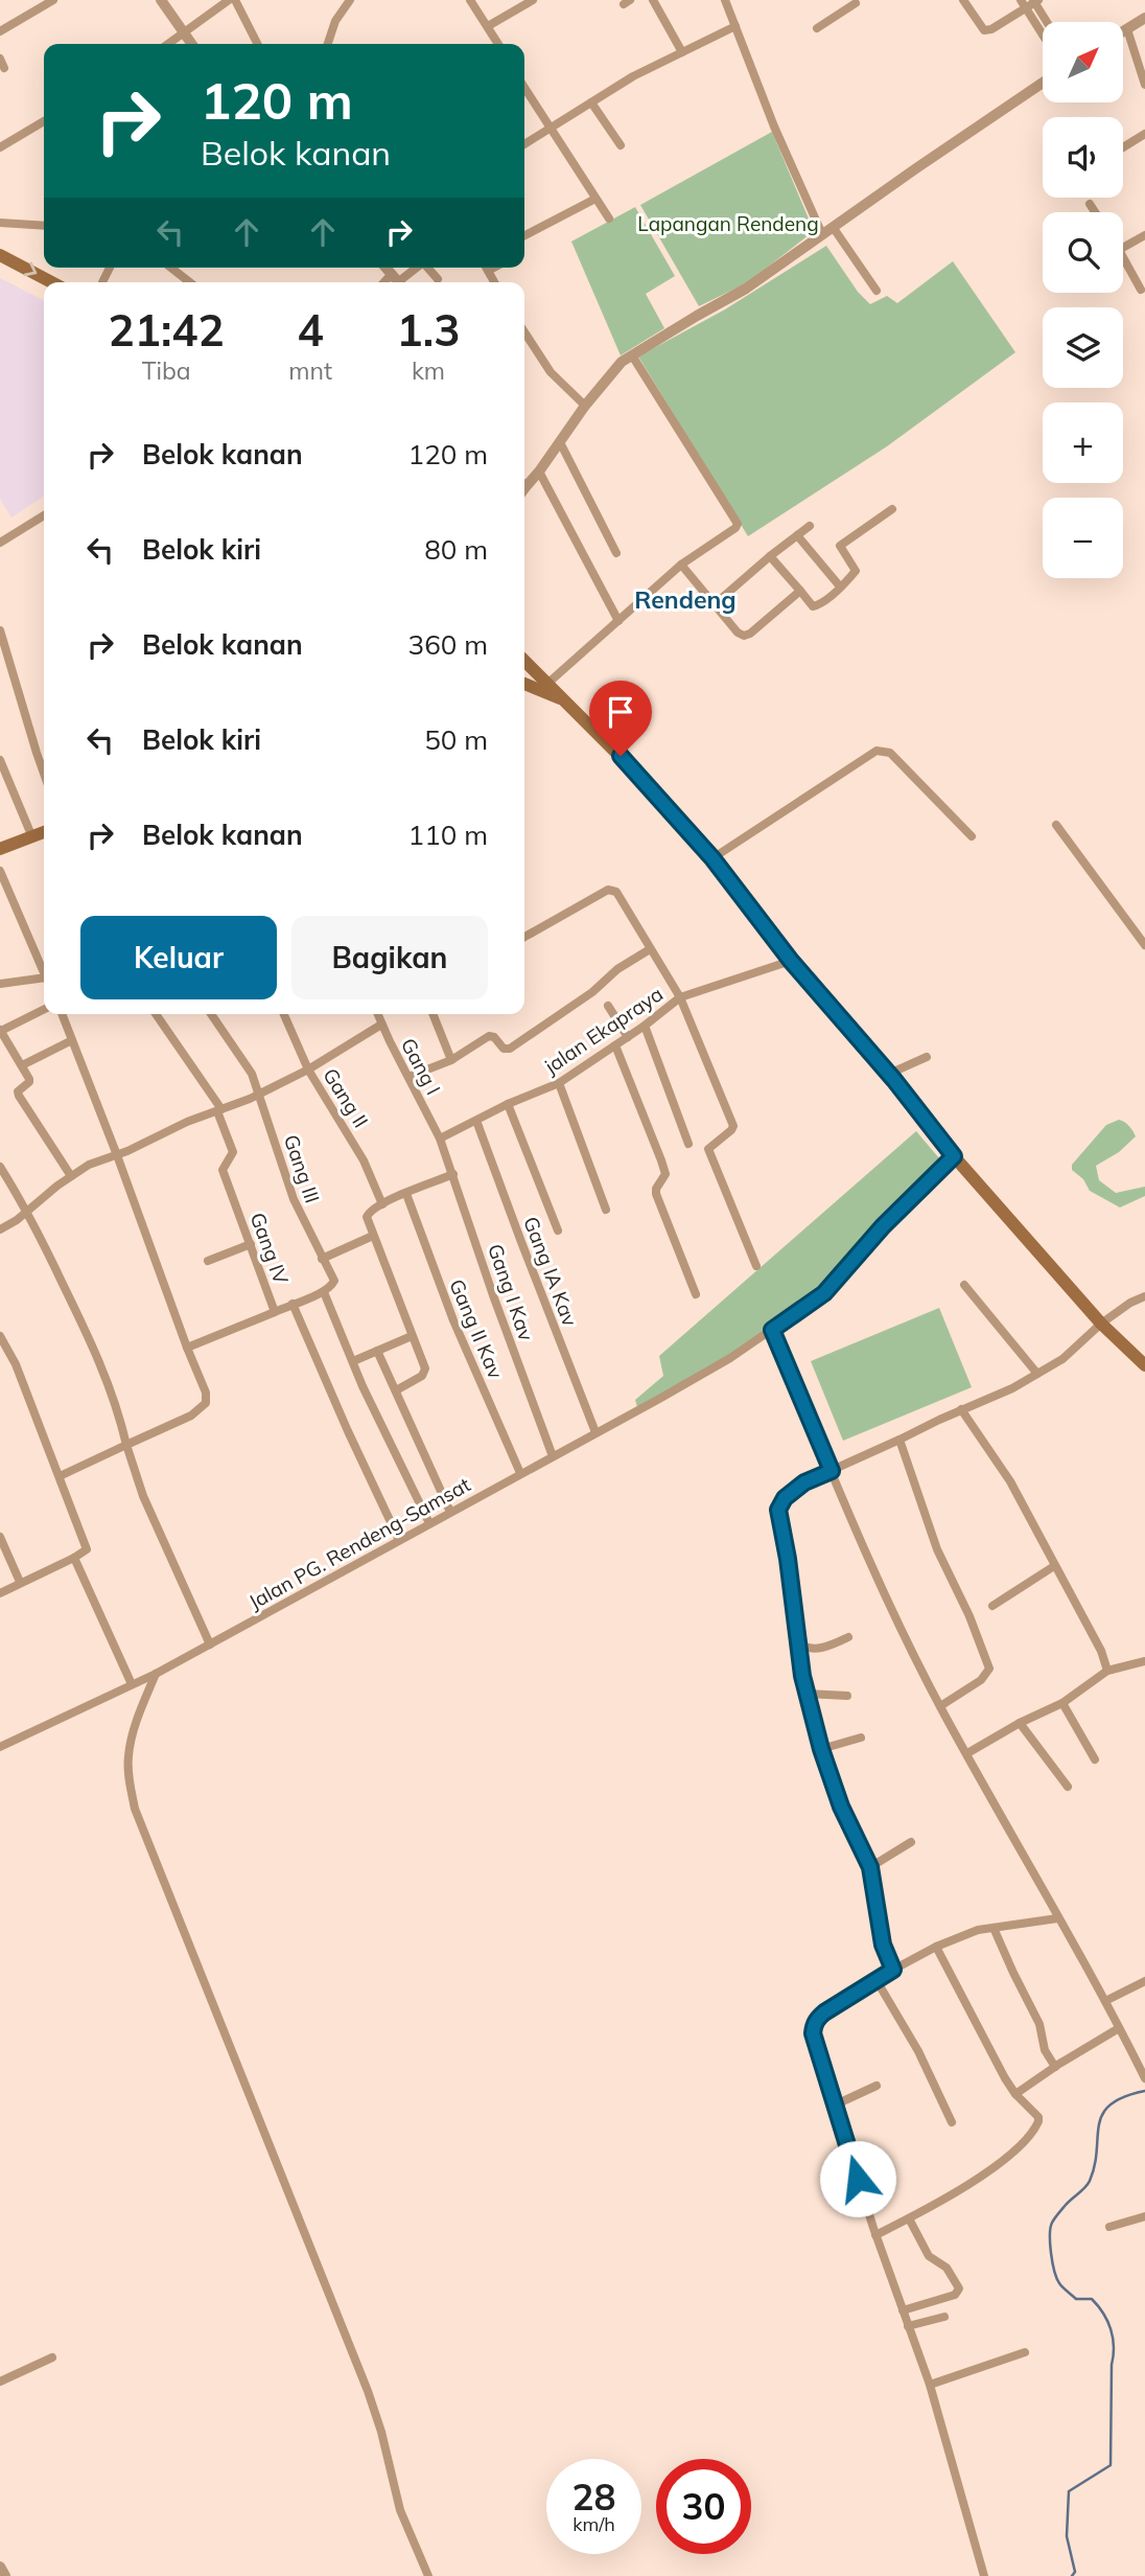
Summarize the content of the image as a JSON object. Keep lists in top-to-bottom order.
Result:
{
  "streets": {
    "street": [
      "jalan Ekapraya",
      "Gang I",
      "Gang II",
      "Gang III",
      "Gang IV",
      "Gang IA Kav",
      "Gang I Kav",
      "Gang II Kav",
      "Jalan PG. Rendeng-Samsat"
    ]
  },
  "crossings": [
    ["jalan Ekapraya", "Gang I"],
    ["jalan Ekapraya", "Gang IA Kav"],
    ["jalan Ekapraya", "Gang I Kav"],
    ["Gang I", "Gang I Kav"],
    ["Gang IA Kav", "Jalan PG. Rendeng-Samsat"],
    ["Gang I Kav", "Jalan PG. Rendeng-Samsat"],
    ["Gang II Kav", "Jalan PG. Rendeng-Samsat"]
  ],
  "districts": ["Rendeng"],
  "parks": ["Lapangan Rendeng"],
  "north": "top right",
  "page": {
    "map_buttons": ["+", "−"],
    "turn": ["120 m", "Belok kanan"],
    "eta": [
      "21:42",
      "Tiba",
      "4",
      "mnt",
      "1.3",
      "km"
    ],
    "list": [
      {
        "name": "Belok kanan",
        "value": "120 m"
      },
      {
        "name": "Belok kiri",
        "value": "80 m"
      },
      {
        "name": "Belok kanan",
        "value": "360 m"
      },
      {
        "name": "Belok kiri",
        "value": "50 m"
      },
      {
        "name": "Belok kanan",
        "value": "110 m"
      }
    ],
    "buttons": ["Keluar", "Bagikan"],
    "speed": "28 km/h",
    "limit": "30"
  }
}
